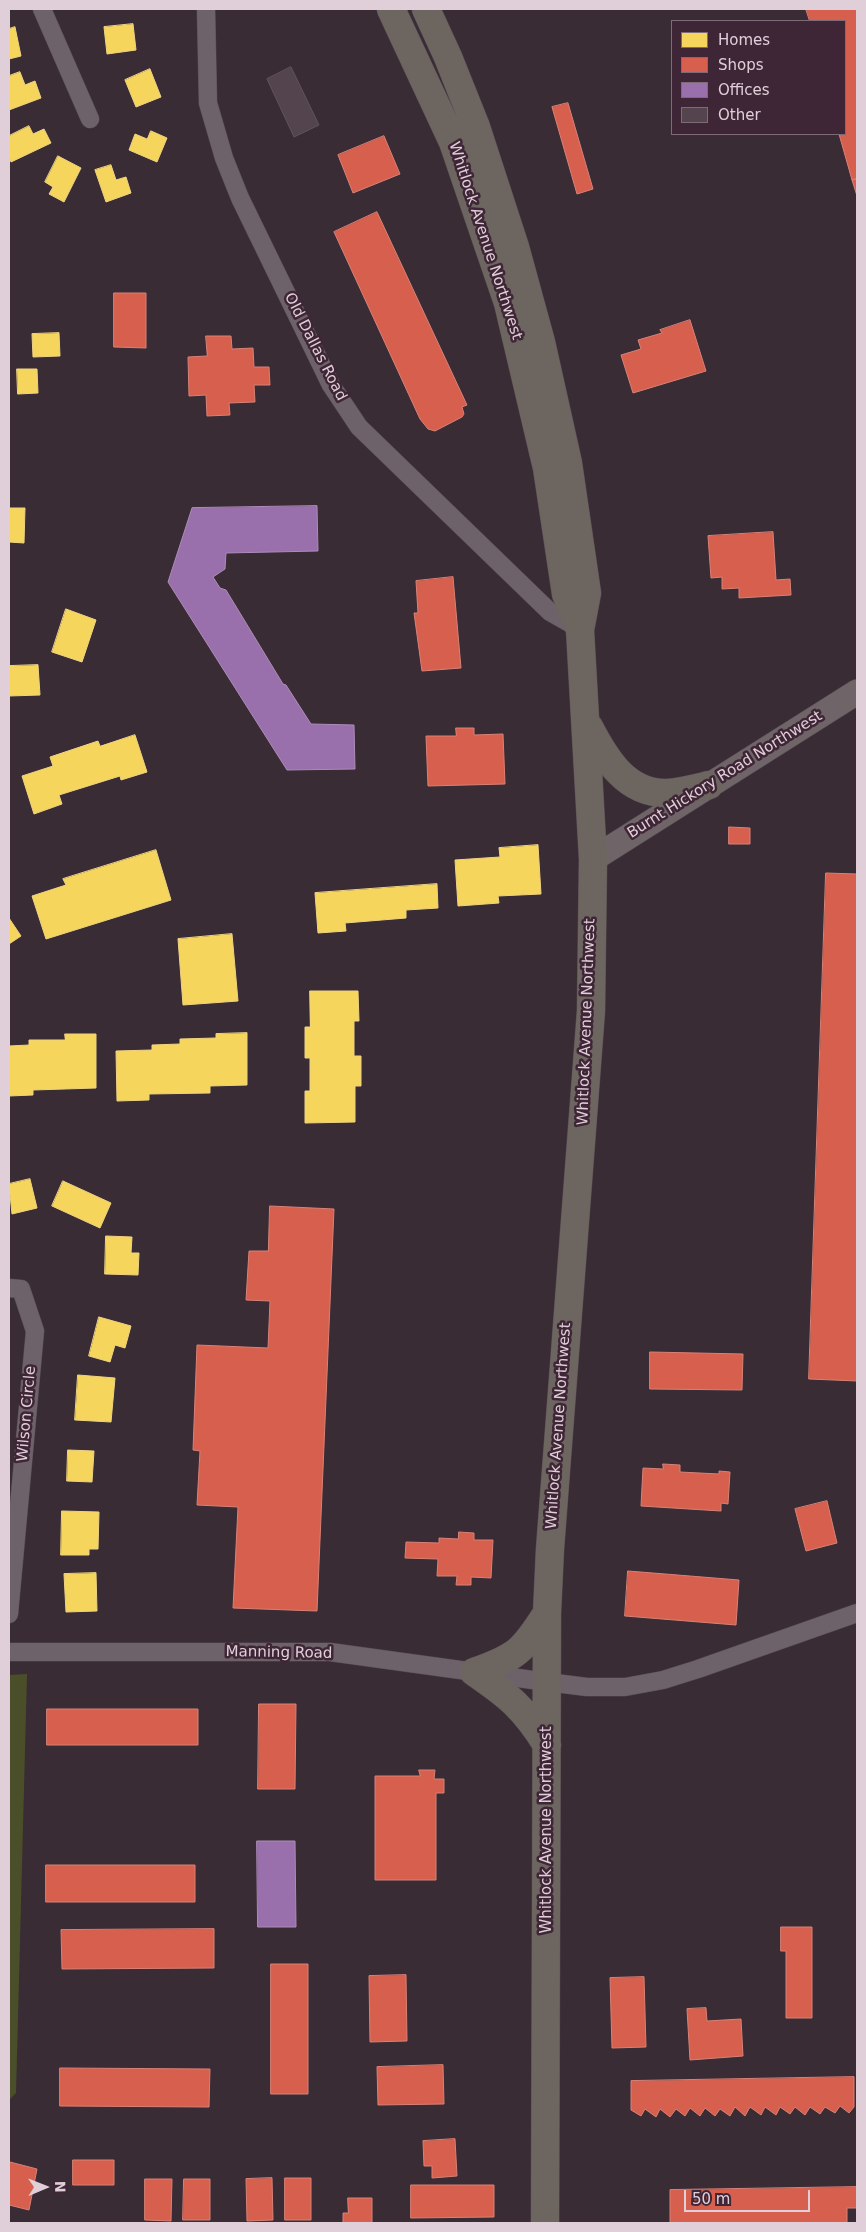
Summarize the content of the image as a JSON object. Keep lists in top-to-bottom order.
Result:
{
  "streets": {
    "highway": ["Whitlock Avenue Northwest"],
    "street": [
      "Old Dallas Road",
      "Burnt Hickory Road Northwest",
      "Wilson Circle",
      "Manning Road"
    ]
  },
  "crossings": [
    ["Whitlock Avenue Northwest", "Old Dallas Road"],
    ["Whitlock Avenue Northwest", "Burnt Hickory Road Northwest"],
    ["Whitlock Avenue Northwest", "Manning Road"]
  ],
  "legend": [
    "Homes",
    "Shops",
    "Offices",
    "Other"
  ],
  "scale_bar": "50 m",
  "north": "right"
}
